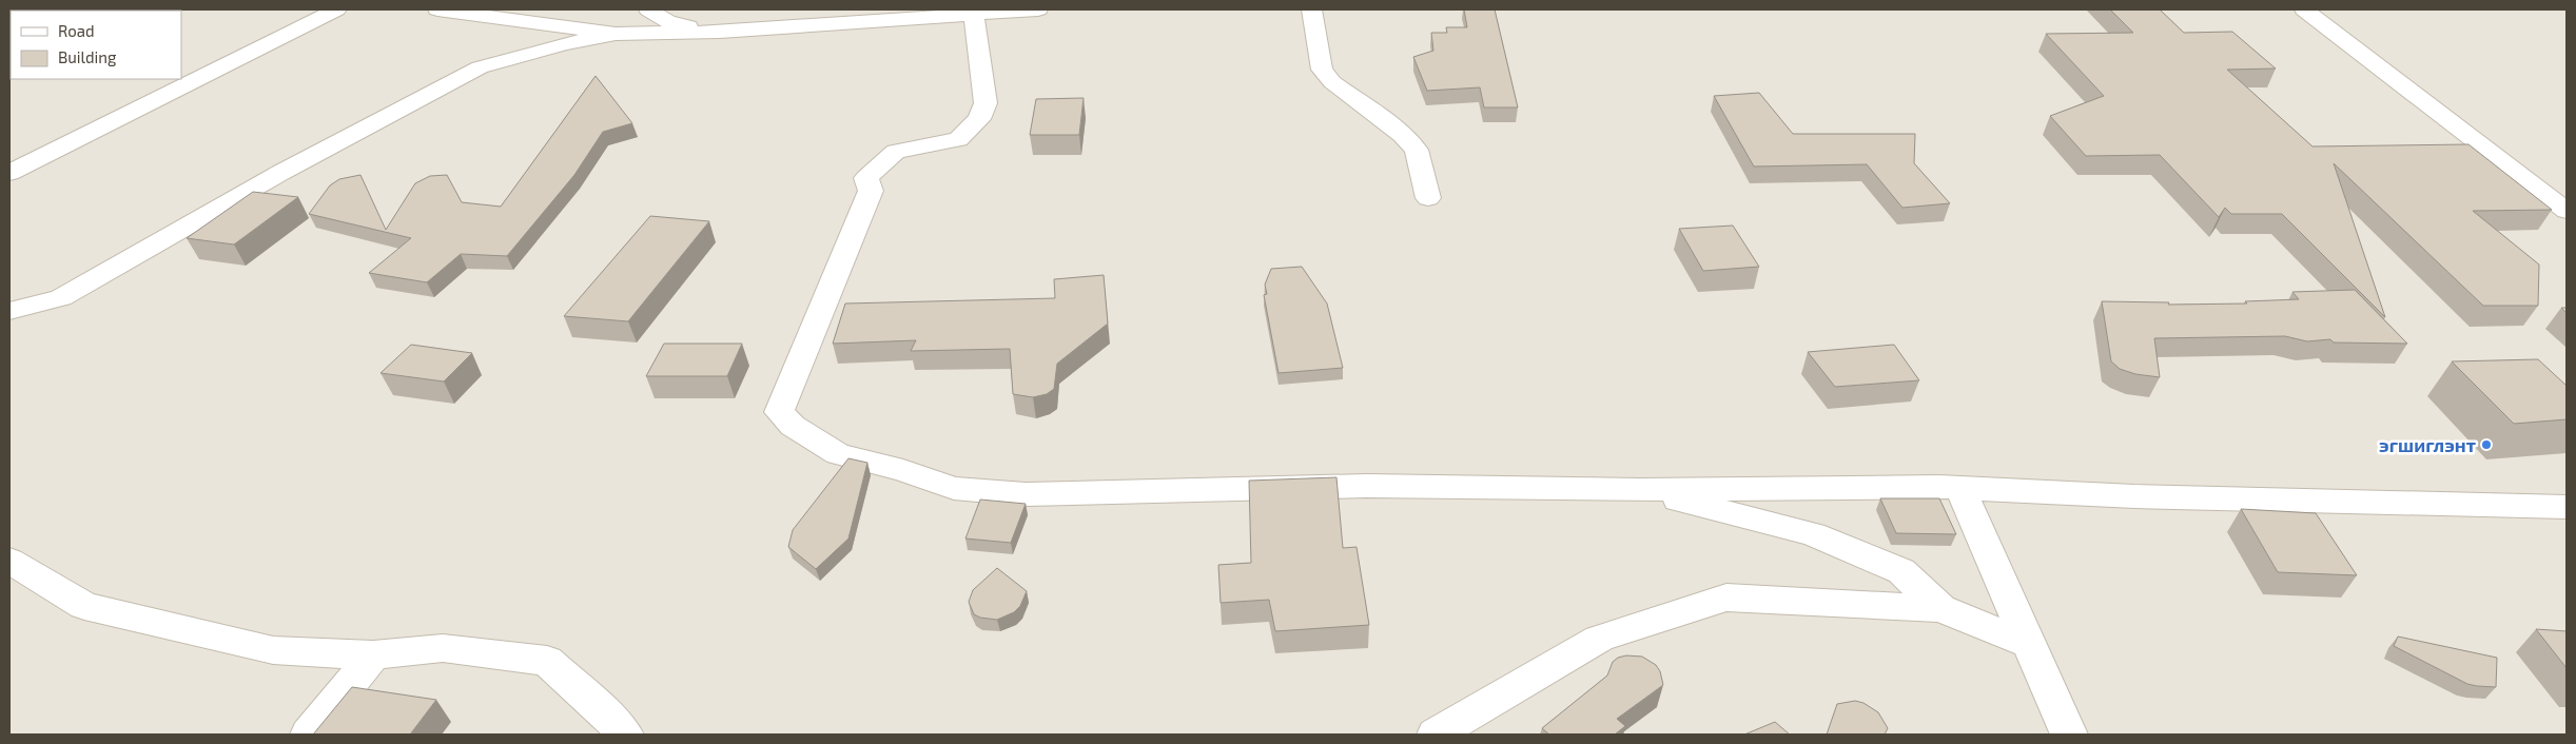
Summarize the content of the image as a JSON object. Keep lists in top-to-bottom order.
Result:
{
  "places": ["эгшиглэнт"],
  "legend": ["Road", "Building"]
}
